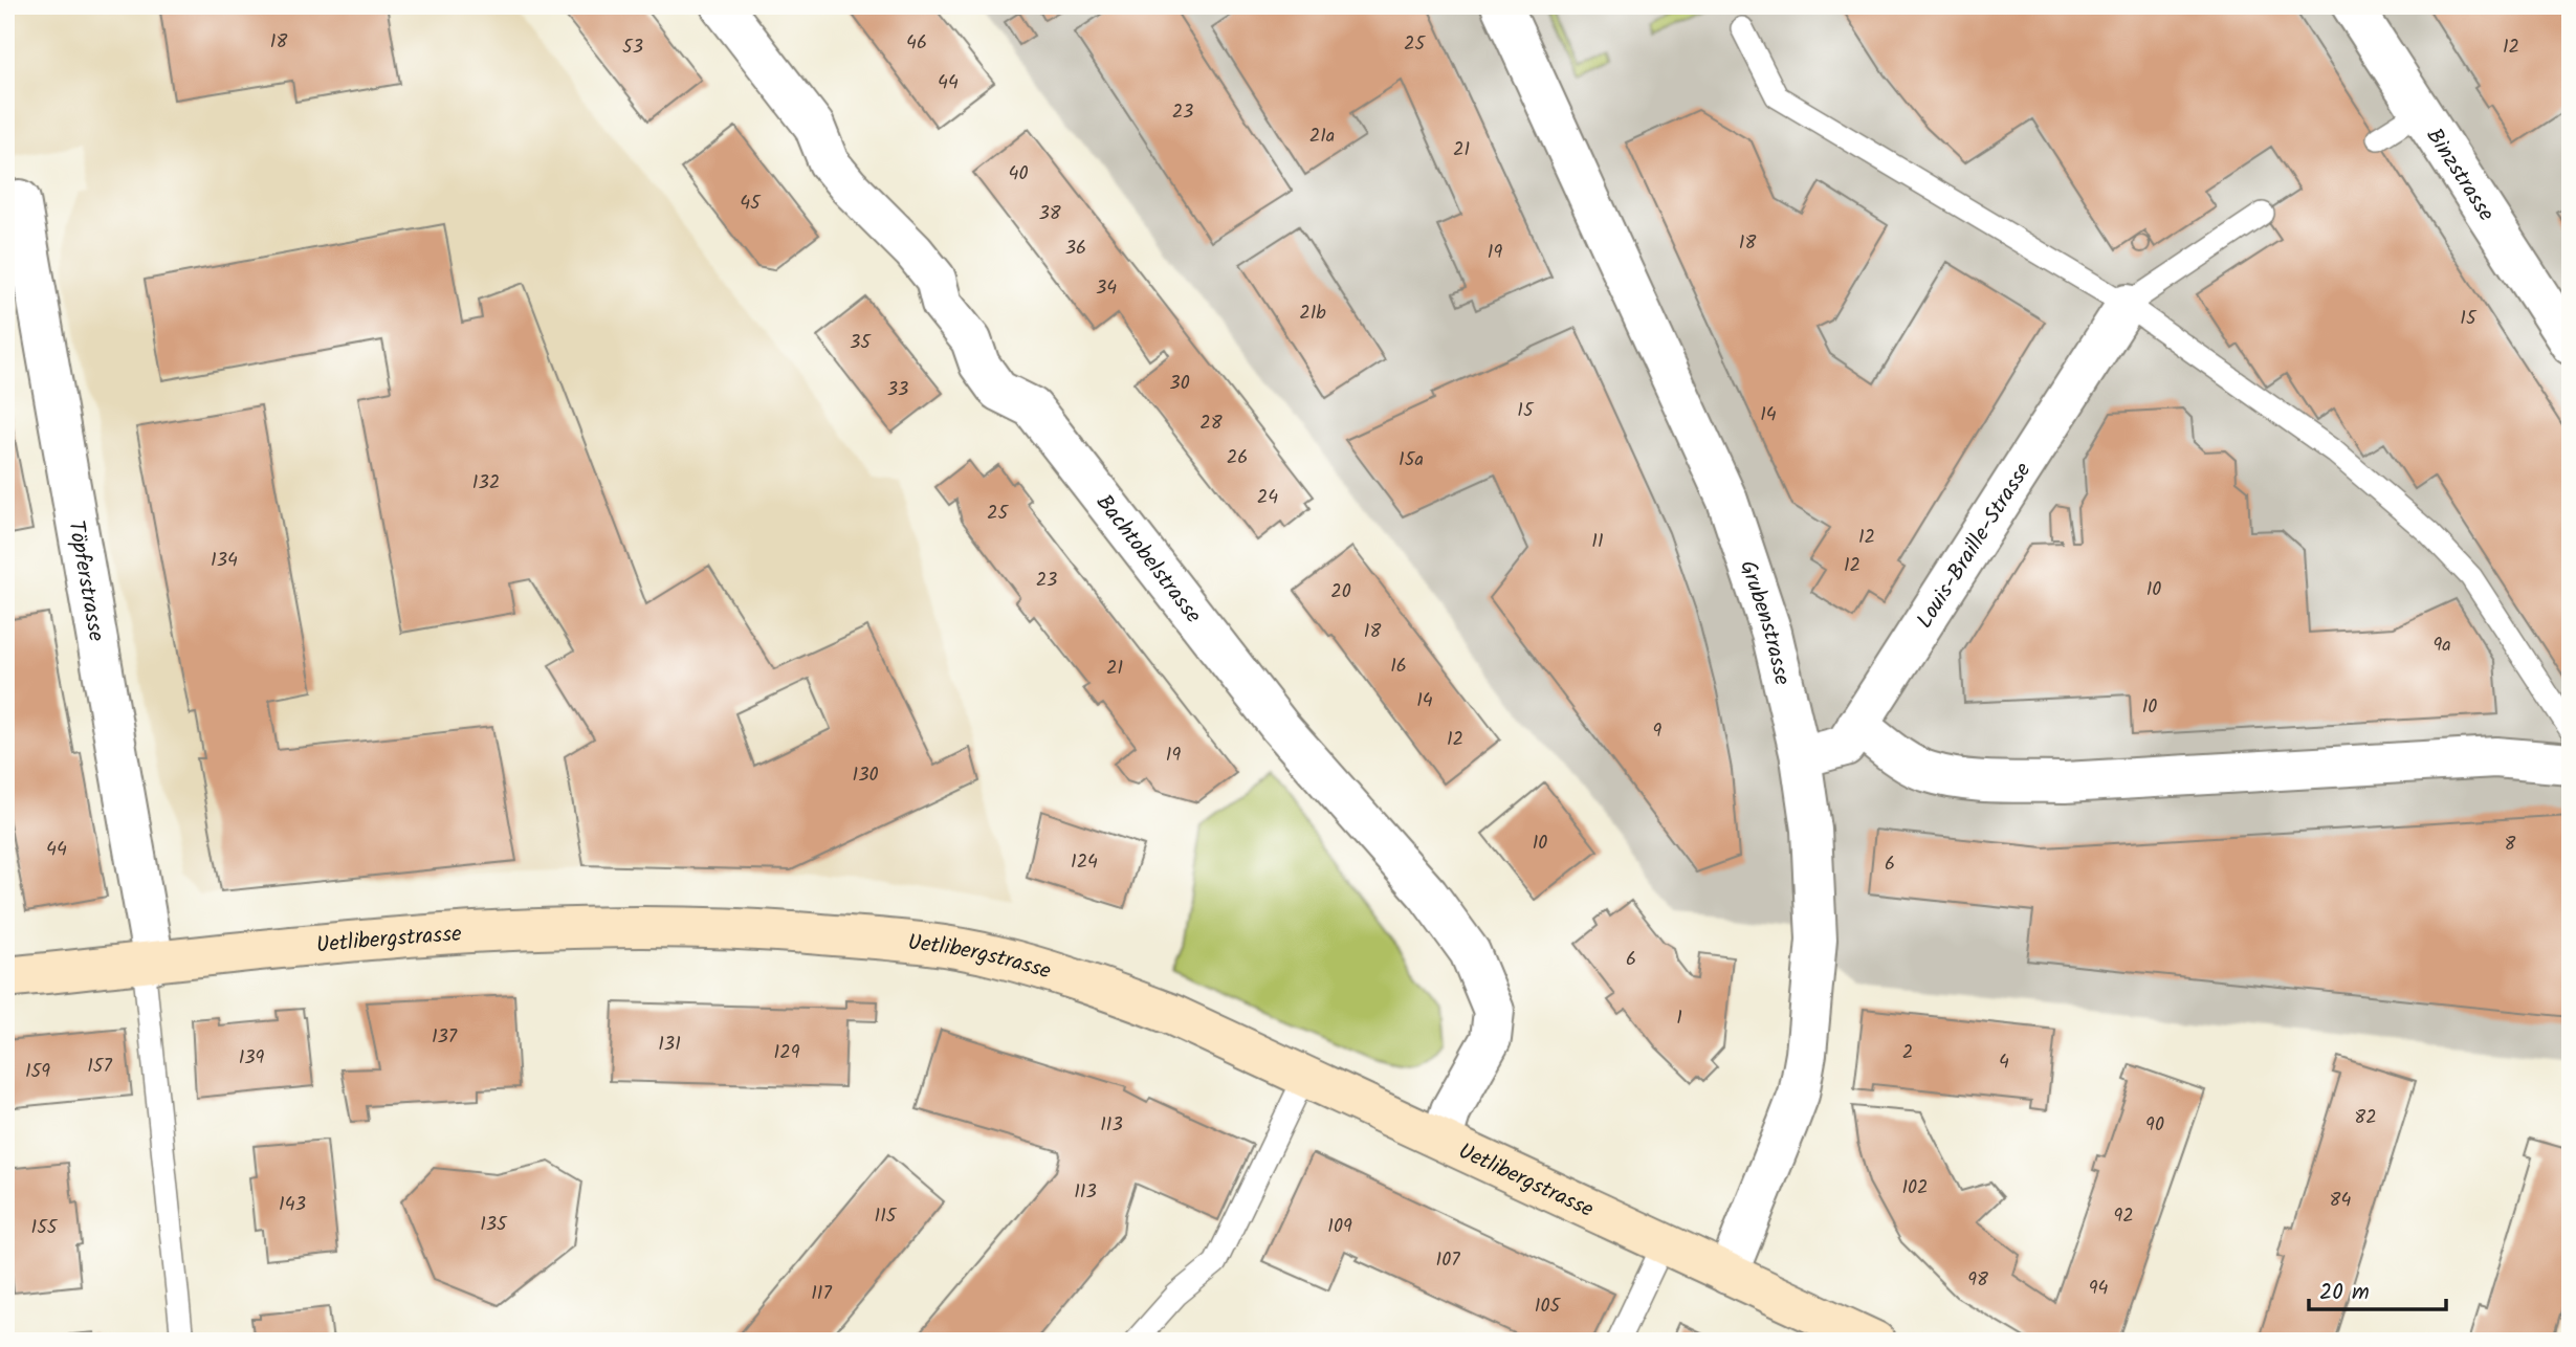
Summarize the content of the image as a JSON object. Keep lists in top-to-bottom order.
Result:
{
  "streets": {
    "main road": ["Uetlibergstrasse"],
    "street": [
      "Binzstrasse",
      "Louis-Braille-Strasse",
      "Bachtobelstrasse",
      "Töpferstrasse",
      "Grubenstrasse"
    ]
  },
  "crossings": [
    ["Louis-Braille-Strasse", "Grubenstrasse"],
    ["Bachtobelstrasse", "Uetlibergstrasse"],
    ["Töpferstrasse", "Uetlibergstrasse"],
    ["Grubenstrasse", "Uetlibergstrasse"]
  ],
  "house_numbers": [
    "18",
    "46",
    "25",
    "53",
    "12",
    "44",
    "23",
    "21a",
    "21",
    "40",
    "45",
    "38",
    "18",
    "36",
    "19",
    "34",
    "21b",
    "15",
    "35",
    "30",
    "33",
    "15",
    "14",
    "28",
    "26",
    "15a",
    "132",
    "24",
    "25",
    "12",
    "11",
    "134",
    "12",
    "23",
    "10",
    "20",
    "18",
    "9a",
    "16",
    "21",
    "14",
    "10",
    "9",
    "12",
    "19",
    "130",
    "10",
    "8",
    "44",
    "124",
    "6",
    "6",
    "1",
    "137",
    "131",
    "129",
    "2",
    "139",
    "4",
    "157",
    "159",
    "82",
    "113",
    "90",
    "102",
    "113",
    "84",
    "143",
    "115",
    "92",
    "135",
    "109",
    "155",
    "107",
    "98",
    "94",
    "117",
    "105"
  ],
  "scale_bar": "20 m"
}
